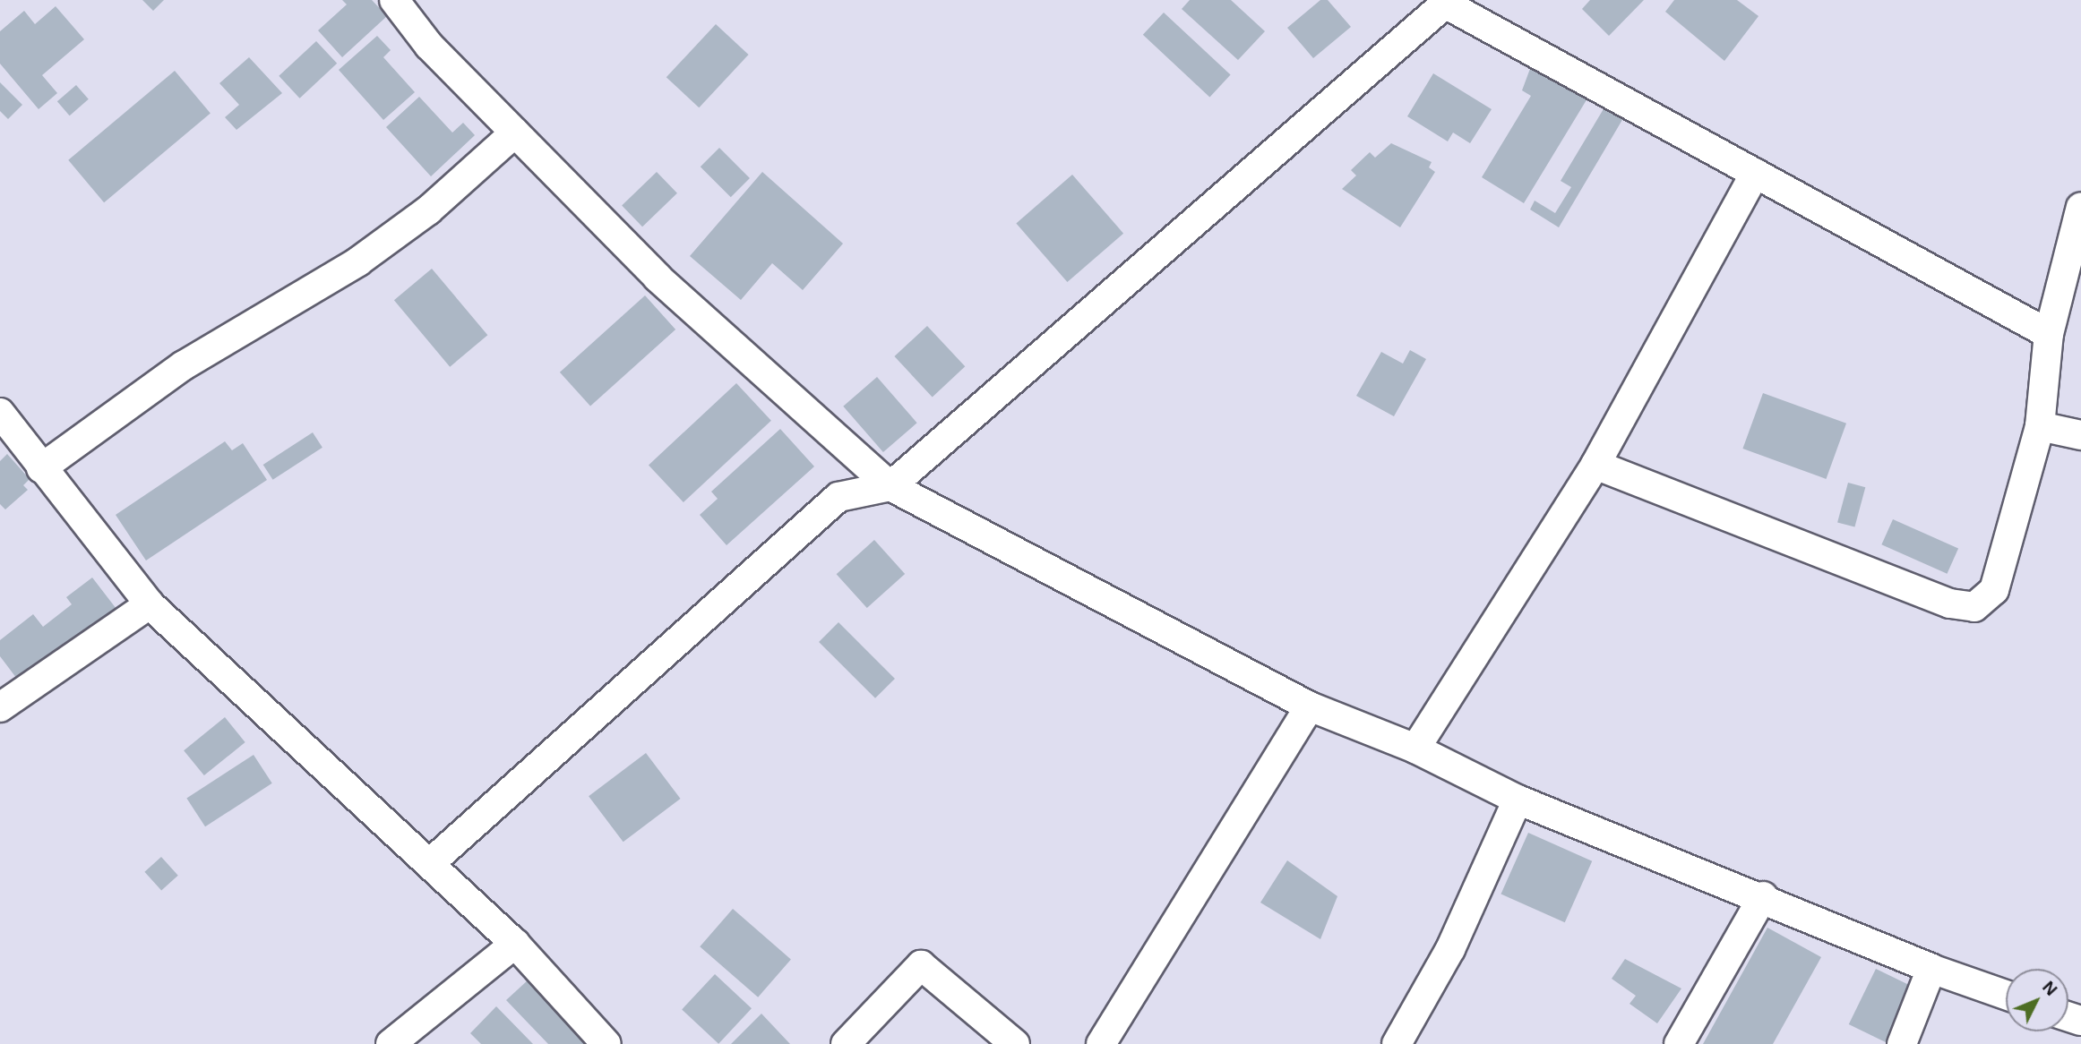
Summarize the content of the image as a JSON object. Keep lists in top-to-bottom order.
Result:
{
  "north": "top right"
}
